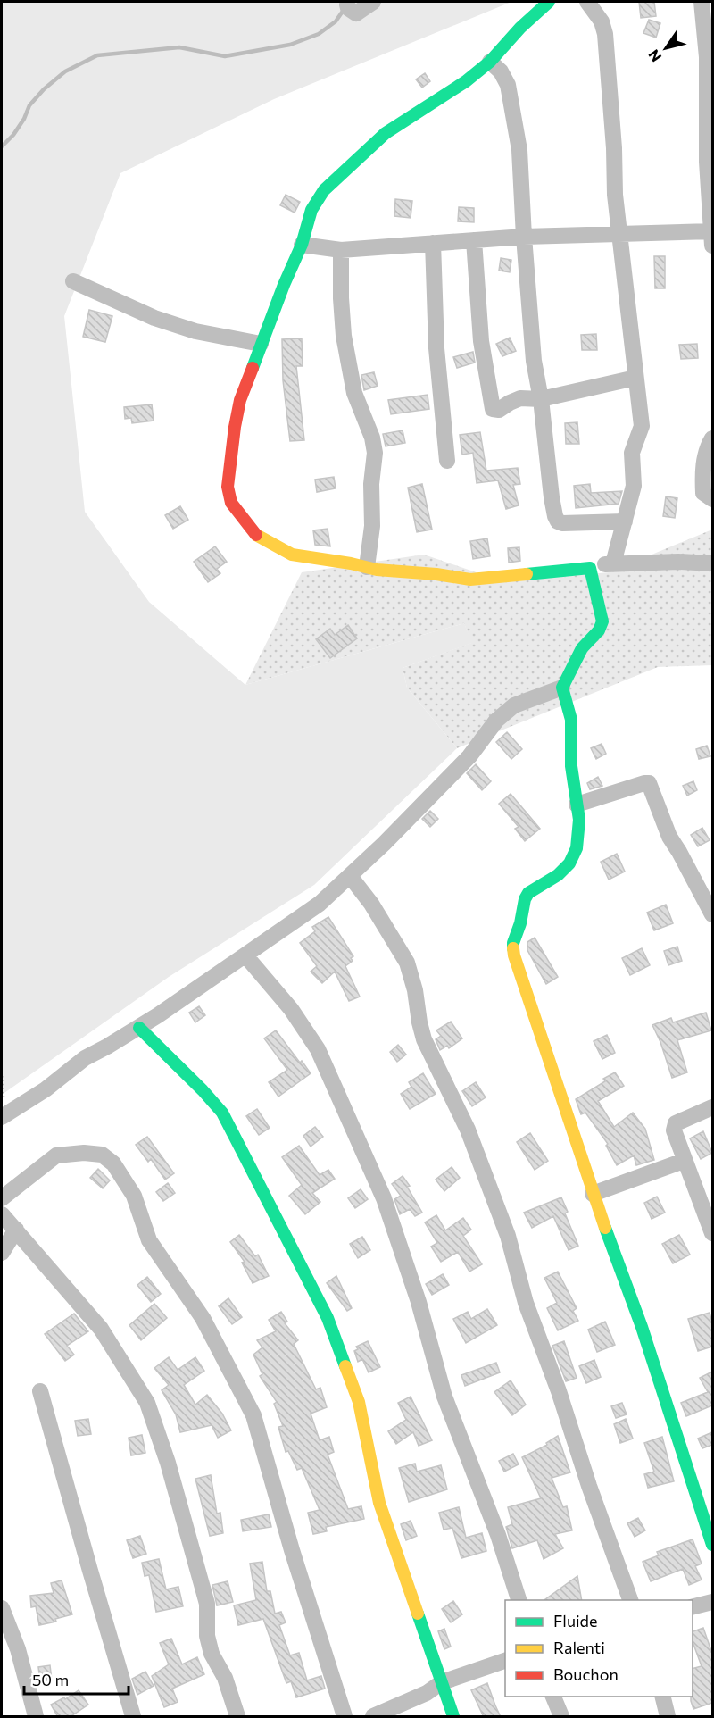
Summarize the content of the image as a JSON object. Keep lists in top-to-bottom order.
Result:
{
  "legend": ["Fluide", "Ralenti", "Bouchon"],
  "scale_bar": "50 m",
  "north": "bottom left"
}
